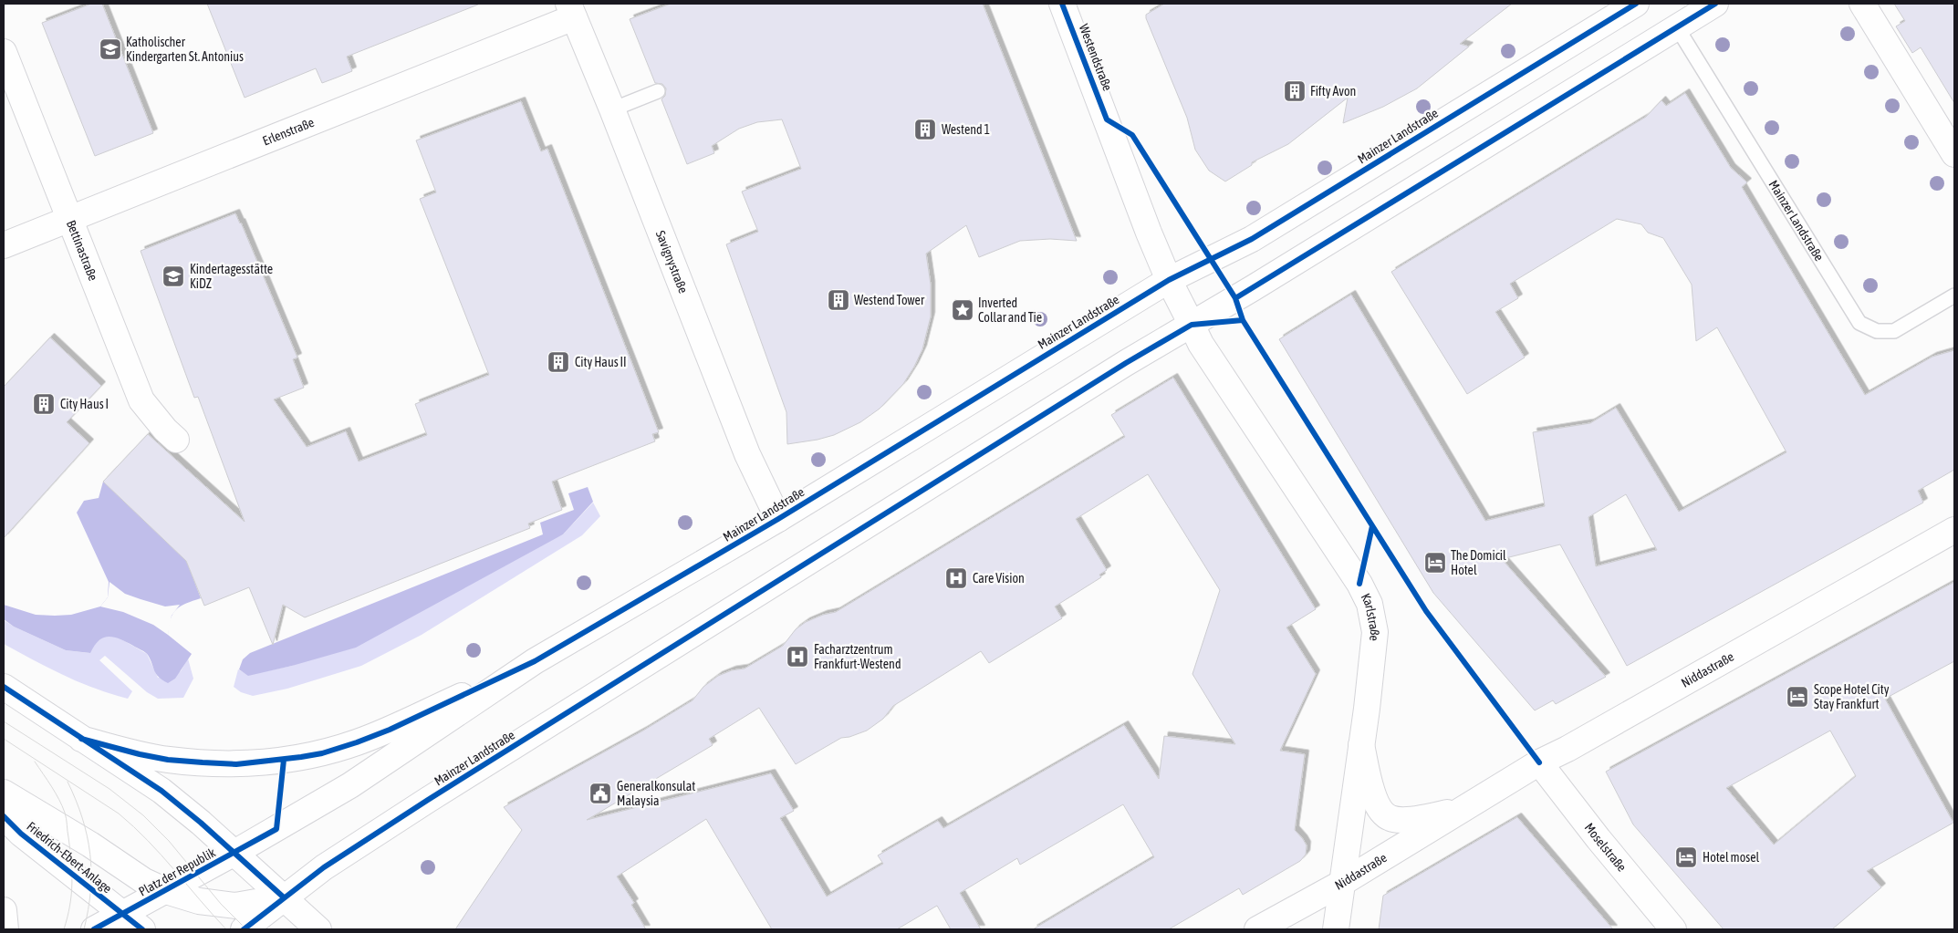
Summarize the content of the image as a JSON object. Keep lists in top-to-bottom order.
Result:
{
  "streets": {
    "main road": [
      "Westendstraße",
      "Erlenstraße",
      "Mainzer Landstraße",
      "Bettinastraße",
      "Savignystraße",
      "Karlstraße",
      "Niddastraße",
      "Moselstraße",
      "Friedrich-Ebert-Anlage",
      "Platz der Republik"
    ]
  },
  "crossings": [
    ["Westendstraße", "Mainzer Landstraße"],
    ["Westendstraße", "Karlstraße"],
    ["Erlenstraße", "Bettinastraße"],
    ["Erlenstraße", "Savignystraße"],
    ["Mainzer Landstraße", "Savignystraße"],
    ["Mainzer Landstraße", "Karlstraße"],
    ["Mainzer Landstraße", "Platz der Republik"],
    ["Karlstraße", "Niddastraße"],
    ["Niddastraße", "Moselstraße"],
    ["Friedrich-Ebert-Anlage", "Platz der Republik"]
  ],
  "places": {
    "school or university": ["Katholischer Kindergarten St. Antonius", "Kindertagesstätte KiDZ"],
    "building": [
      "Fifty Avon",
      "Westend 1",
      "Westend Tower",
      "City Haus II",
      "City Haus I"
    ],
    "place": ["Inverted Collar and Tie"],
    "hotel": ["The Domicil Hotel", "Scope Hotel City Stay Frankfurt", "Hotel mosel"],
    "hospital": ["Care Vision", "Facharztzentrum Frankfurt-Westend"],
    "public building": ["Generalkonsulat Malaysia"]
  }
}
